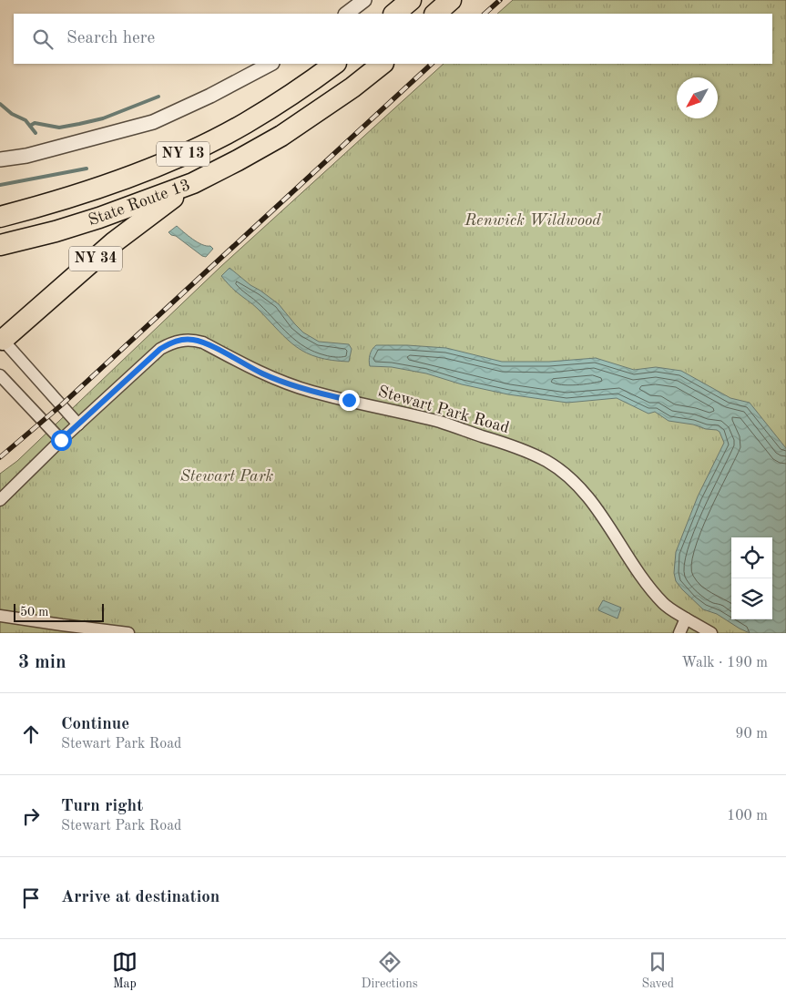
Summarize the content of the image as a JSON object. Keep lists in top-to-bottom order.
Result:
{
  "streets": {
    "highway": ["NY 13", "State Route 13", "NY 34"],
    "street": ["Stewart Park Road"]
  },
  "crossings": [
    ["State Route 13", "NY 34"]
  ],
  "parks": ["Renwick Wildwood", "Stewart Park"],
  "scale_bar": "50 m",
  "north": "bottom left",
  "page": {
    "search": "Search here",
    "scale": "50 m",
    "heading": ["3 min", "Walk · 190 m"],
    "list": [
      ["Continue", "Stewart Park Road", "90 m"],
      ["Turn right", "Stewart Park Road", "100 m"],
      "Arrive at destination"
    ],
    "nav": ["Map", "Directions", "Saved"]
  }
}
